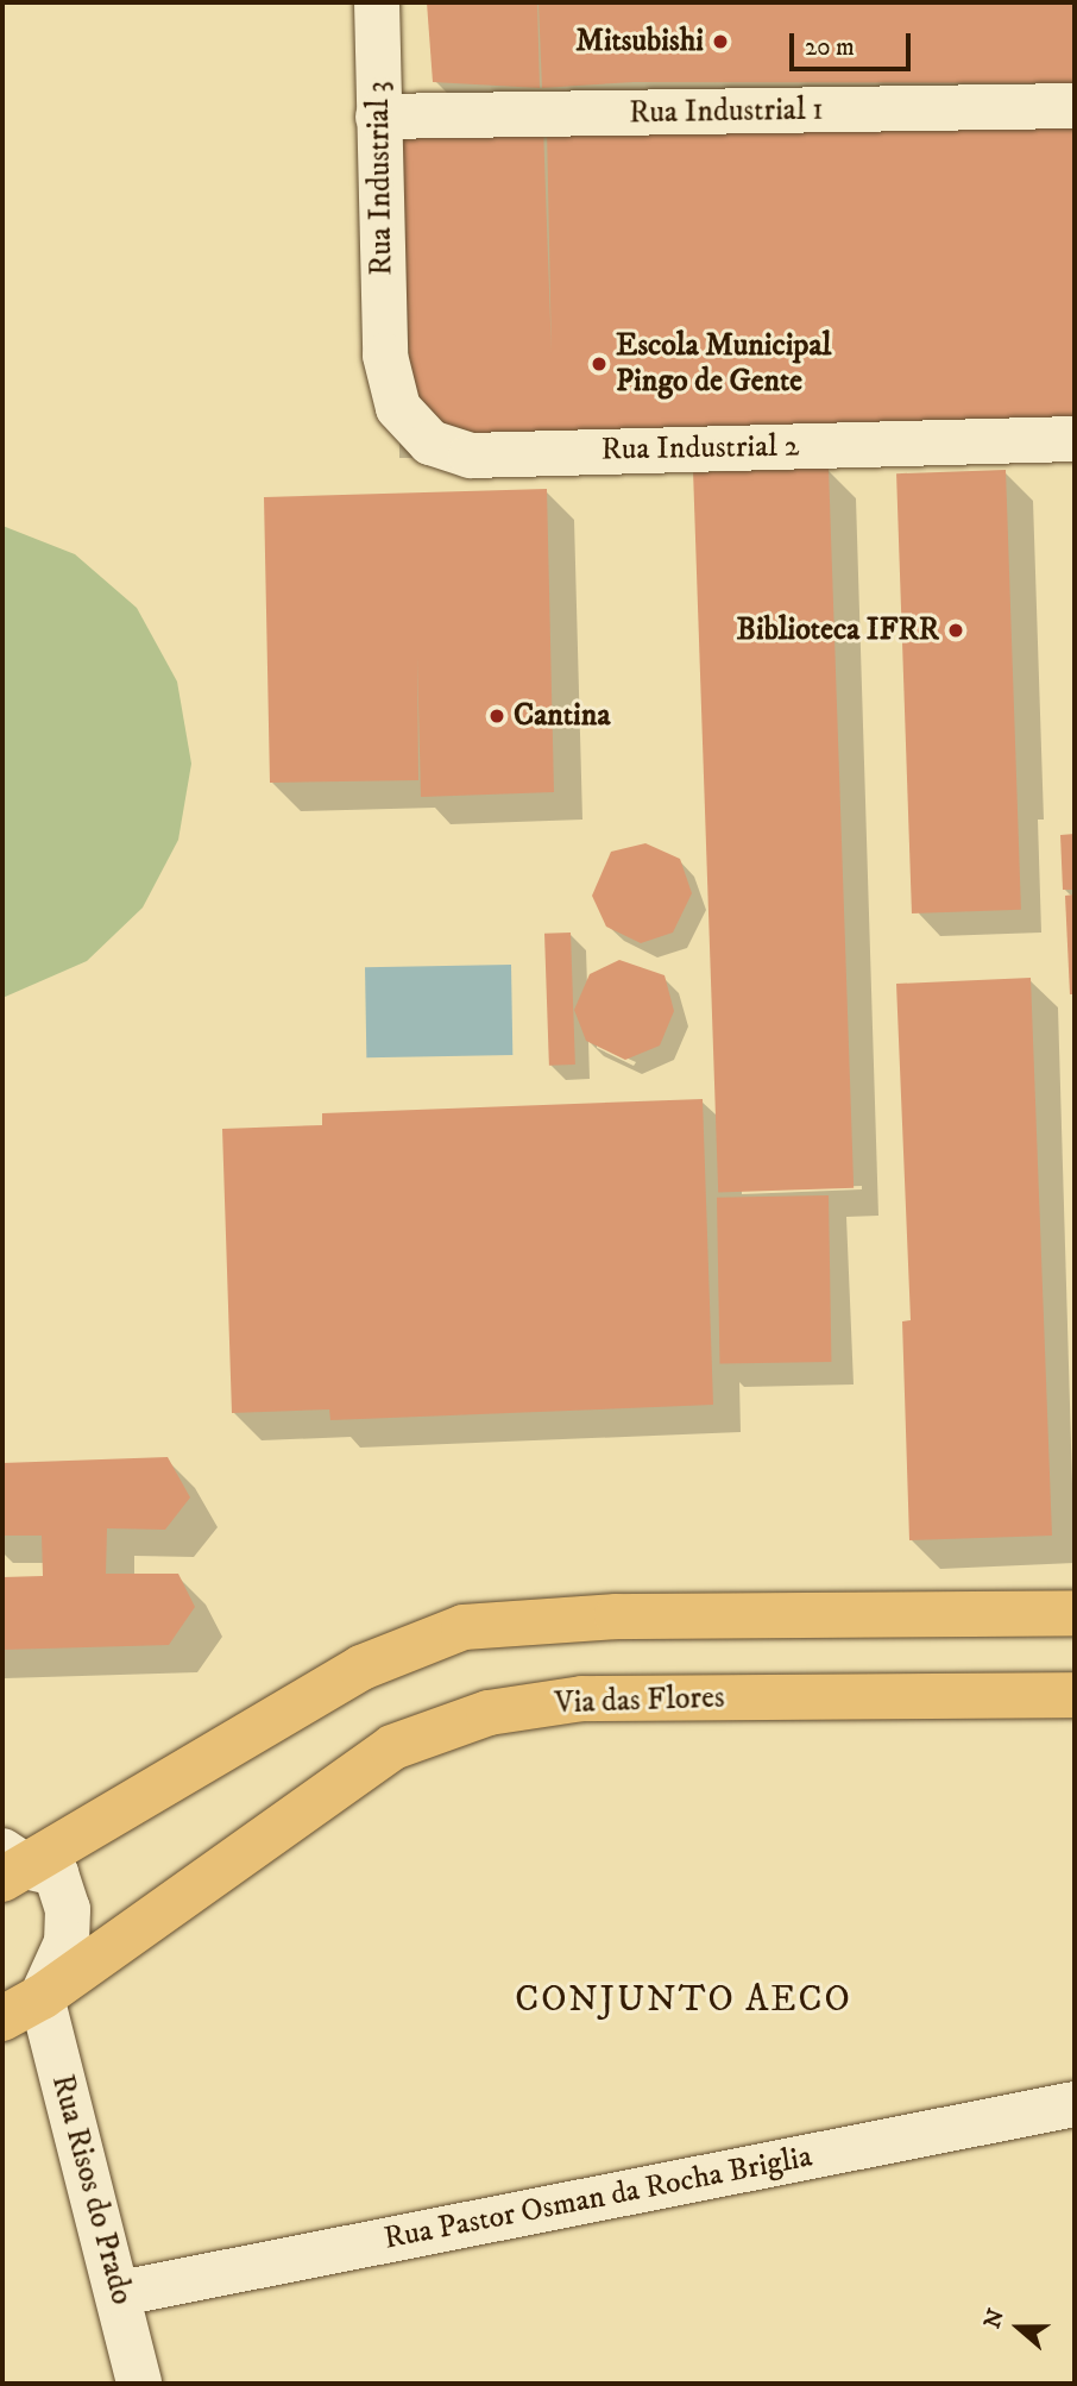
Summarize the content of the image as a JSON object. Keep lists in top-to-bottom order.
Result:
{
  "streets": {
    "main road": ["Via das Flores"],
    "street": [
      "Rua Industrial 1",
      "Rua Industrial 3",
      "Rua Industrial 2",
      "Rua Risos do Prado",
      "Rua Pastor Osman da Rocha Briglia"
    ]
  },
  "crossings": [
    ["Rua Industrial 1", "Rua Industrial 3"],
    ["Rua Industrial 3", "Rua Industrial 2"],
    ["Via das Flores", "Rua Risos do Prado"],
    ["Rua Risos do Prado", "Rua Pastor Osman da Rocha Briglia"]
  ],
  "districts": ["CONJUNTO AECO"],
  "places": [
    "Mitsubishi",
    "Escola Municipal Pingo de Gente",
    "Biblioteca IFRR",
    "Cantina"
  ],
  "scale_bar": "20 m",
  "north": "left"
}
